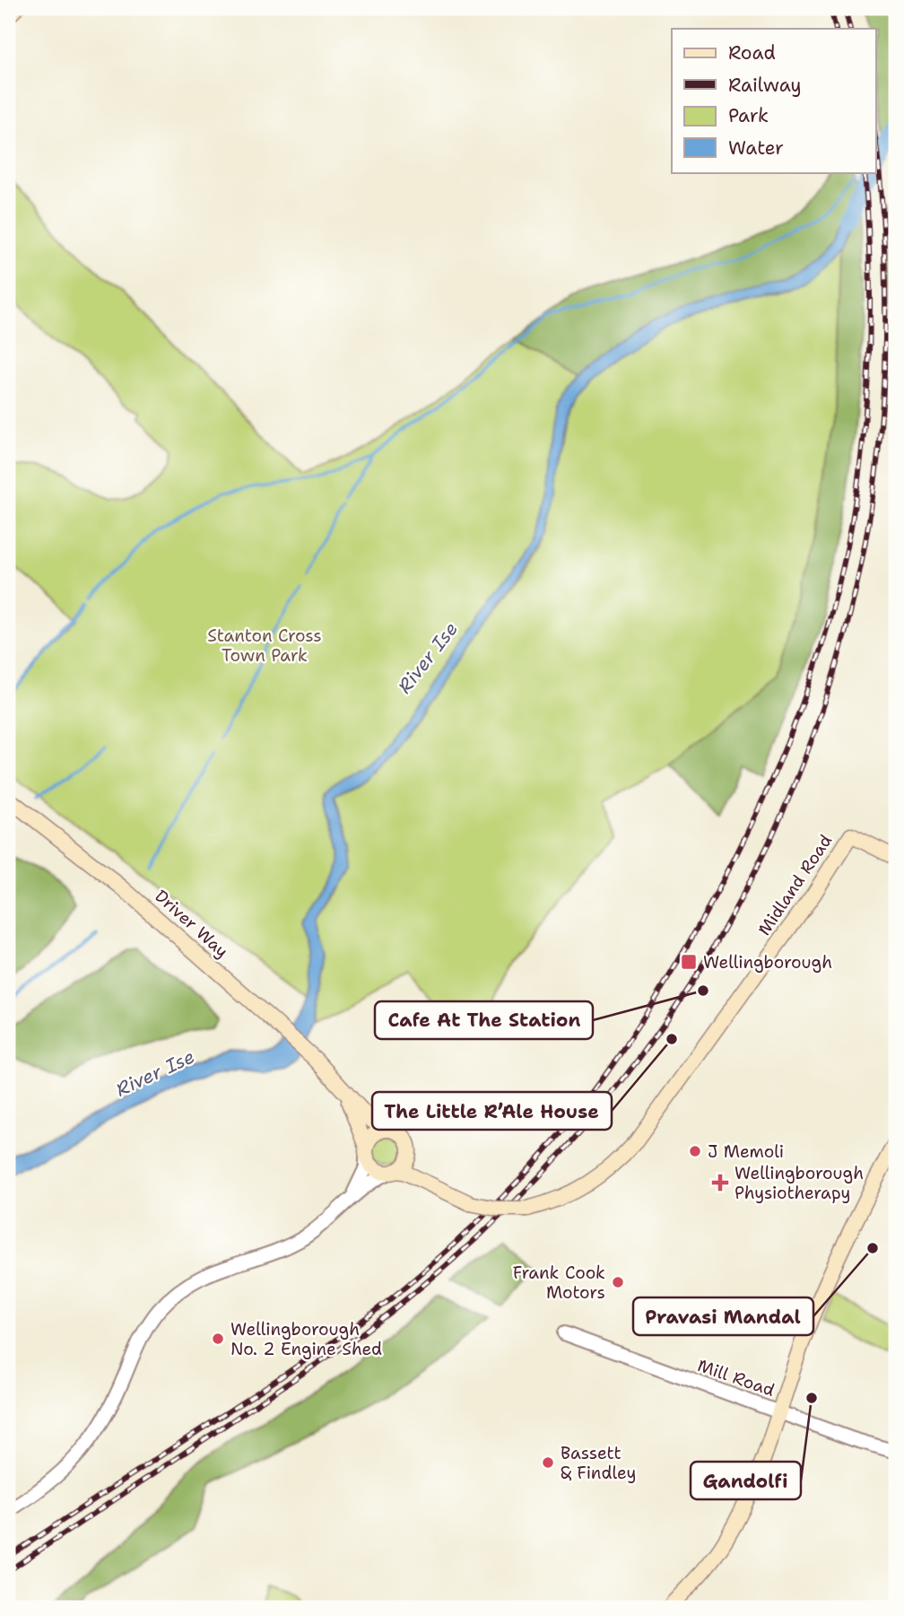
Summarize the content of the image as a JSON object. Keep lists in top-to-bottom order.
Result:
{
  "streets": {
    "main road": ["Midland Road", "Driver Way"],
    "street": ["Mill Road"]
  },
  "crossings": [
    ["Midland Road", "Driver Way"]
  ],
  "water": ["River Ise"],
  "parks": ["Stanton Cross Town Park"],
  "places": {
    "transit": ["Wellingborough"],
    "other": [
      "Cafe At The Station",
      "The Little R’Ale House",
      "J Memoli",
      "Pravasi Mandal",
      "Frank Cook Motors",
      "Wellingborough No. 2 Engine Shed",
      "Gandolfi",
      "Bassett & Findley"
    ],
    "health": ["Wellingborough Physiotherapy"]
  },
  "legend": [
    "Road",
    "Railway",
    "Park",
    "Water"
  ]
}
